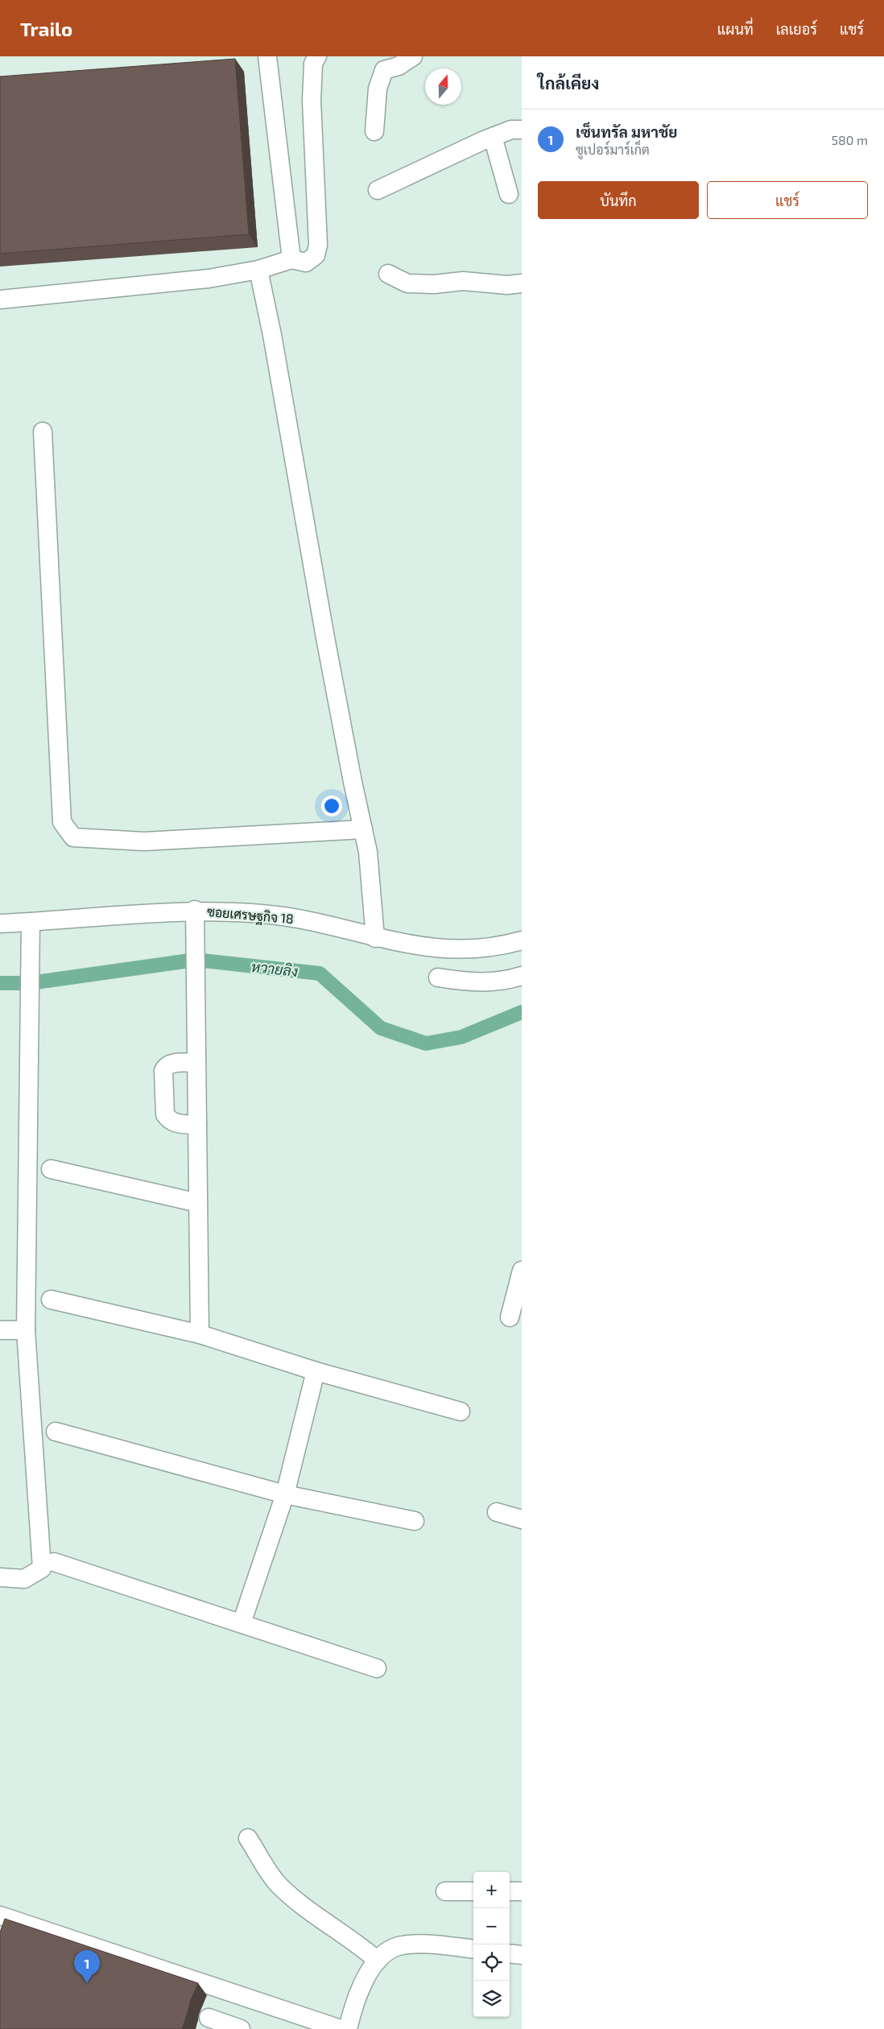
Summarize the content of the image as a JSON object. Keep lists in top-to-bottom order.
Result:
{
  "streets": {
    "street": ["ซอยเศรษฐกิจ 18"]
  },
  "water": ["หวายลิง"],
  "north": "top",
  "page": {
    "header": "Trailo",
    "nav": ["แผนที่", "เลเยอร์", "แชร์"],
    "heading": "ใกล้เคียง",
    "list": [
      {
        "mark": "1",
        "name": "เซ็นทรัล มหาชัย",
        "note": "ซูเปอร์มาร์เก็ต",
        "value": "580 m"
      }
    ],
    "buttons": ["บันทึก", "แชร์"],
    "map_buttons": ["+", "−"],
    "pins": "1"
  }
}
